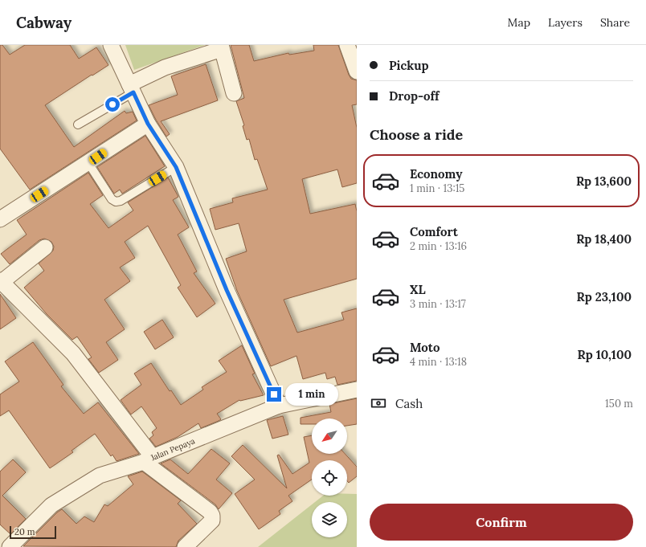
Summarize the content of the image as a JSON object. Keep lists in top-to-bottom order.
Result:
{
  "streets": {
    "street": ["Jalan Pepaya"]
  },
  "scale_bar": "20 m",
  "north": "bottom left",
  "page": {
    "header": "Cabway",
    "nav": ["Map", "Layers", "Share"],
    "banner": ["Pickup", "Drop-off"],
    "heading": "Choose a ride",
    "list": [
      {
        "name": "Economy",
        "note": "1 min · 13:15",
        "value": "Rp 13,600"
      },
      {
        "name": "Comfort",
        "note": "2 min · 13:16",
        "value": "Rp 18,400"
      },
      {
        "name": "XL",
        "note": "3 min · 13:17",
        "value": "Rp 23,100"
      },
      {
        "name": "Moto",
        "note": "4 min · 13:18",
        "value": "Rp 10,100"
      }
    ],
    "bubble": "1 min",
    "pay": ["Cash", "150 m"],
    "buttons": "Confirm",
    "scale": "20 m"
  }
}
